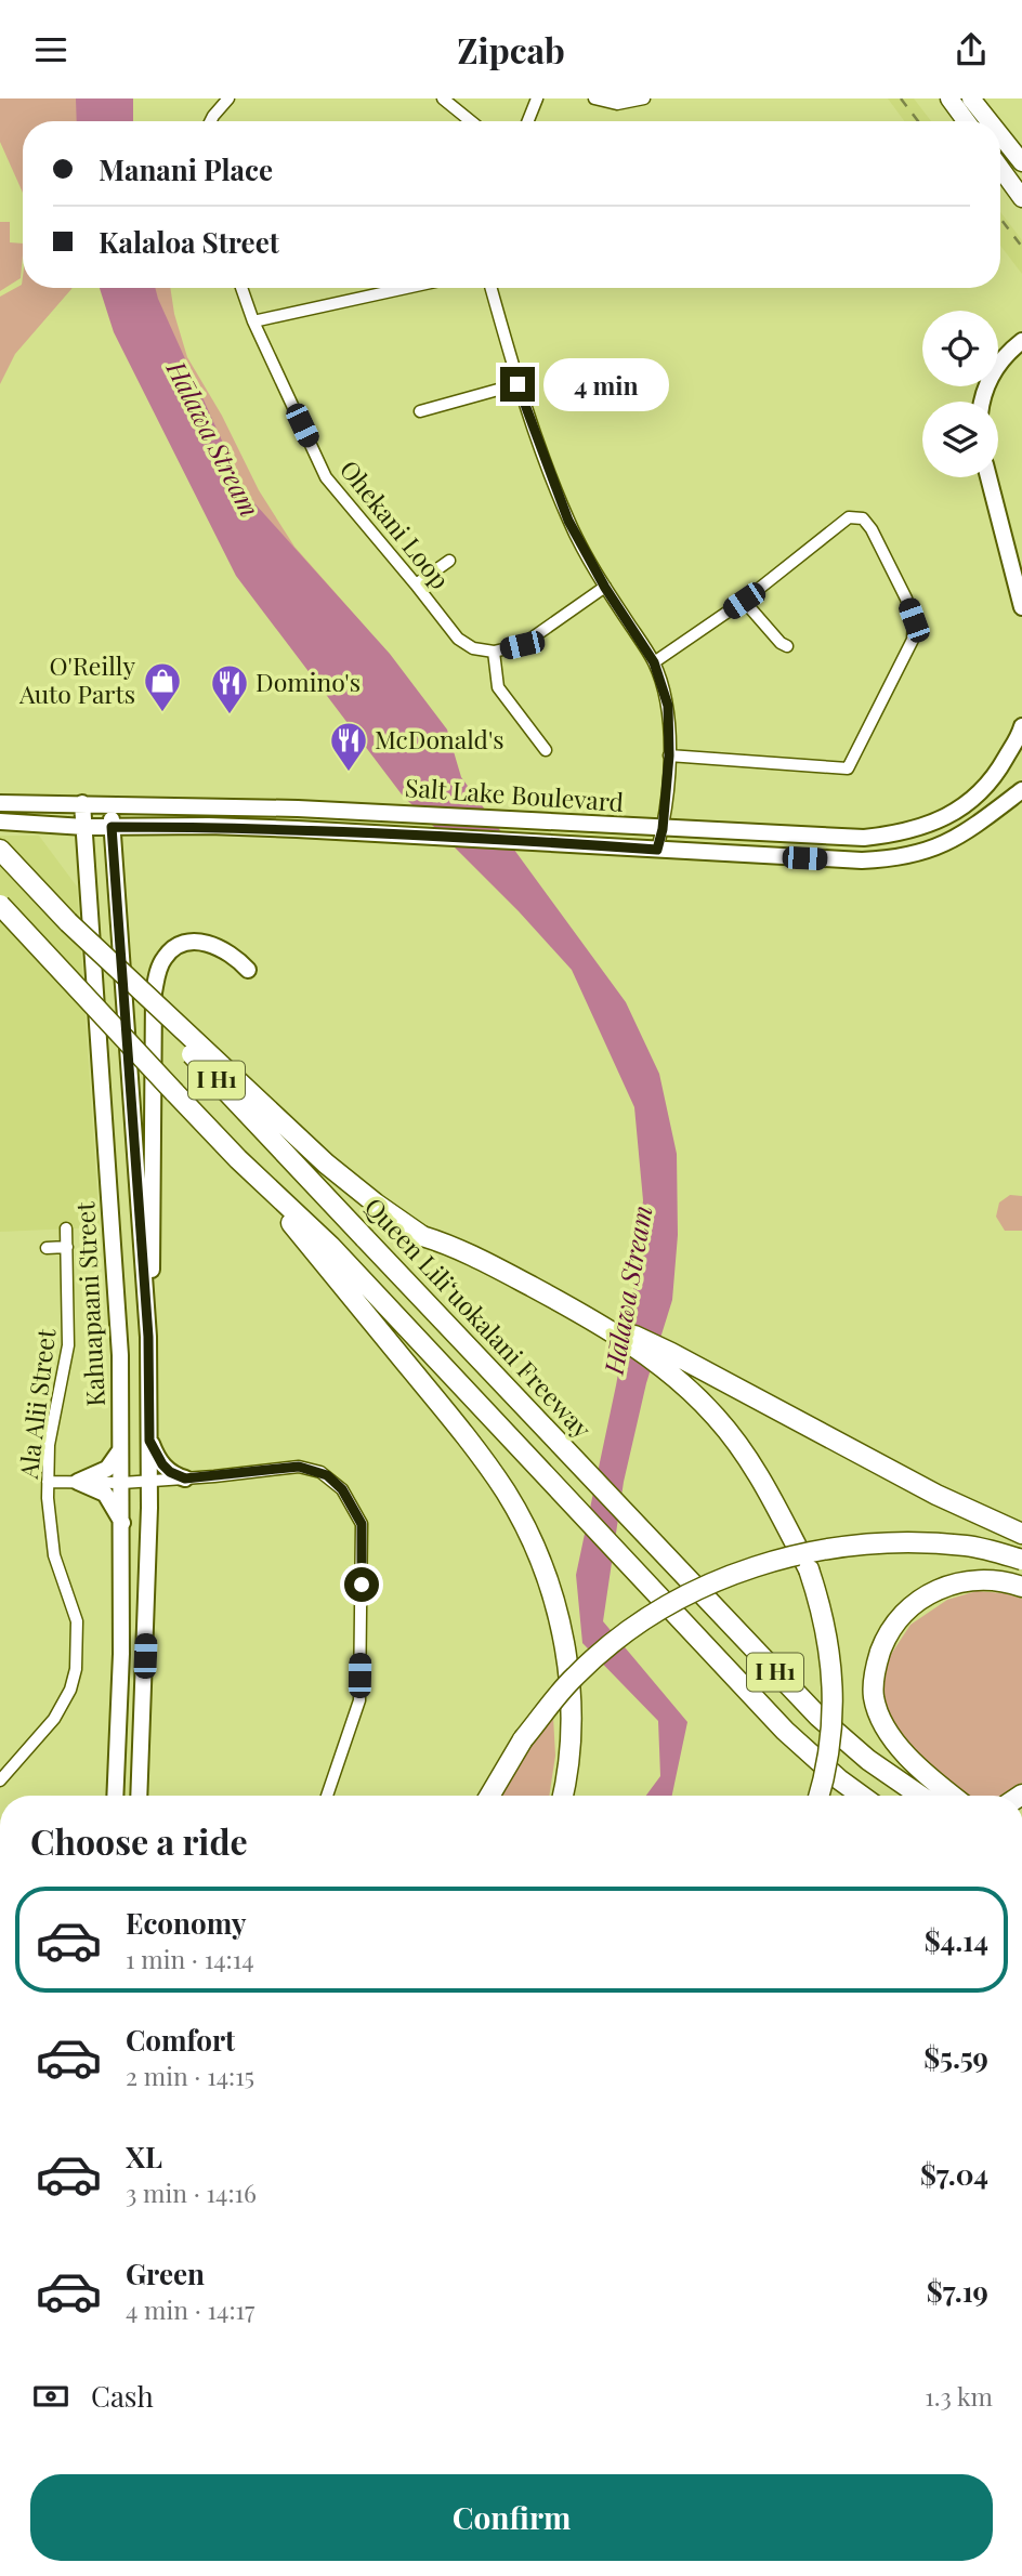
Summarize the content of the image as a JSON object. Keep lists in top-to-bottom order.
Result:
{
  "streets": {
    "highway": ["I H1", "Queen Liliʻuokalani Freeway"],
    "main road": ["Salt Lake Boulevard", "Kahuapaani Street"],
    "street": ["Ohekani Loop", "Ala Alii Street"]
  },
  "crossings": [
    ["Salt Lake Boulevard", "Kahuapaani Street"]
  ],
  "water": ["Hālawa Stream"],
  "places": {
    "shop": ["O'Reilly Auto Parts"],
    "restaurant": ["Domino's", "McDonald's"]
  },
  "page": {
    "header": "Zipcab",
    "banner": ["Manani Place", "Kalaloa Street"],
    "bubble": "4 min",
    "heading": "Choose a ride",
    "list": [
      {
        "name": "Economy",
        "note": "1 min · 14:14",
        "value": "$4.14"
      },
      {
        "name": "Comfort",
        "note": "2 min · 14:15",
        "value": "$5.59"
      },
      {
        "name": "XL",
        "note": "3 min · 14:16",
        "value": "$7.04"
      },
      {
        "name": "Green",
        "note": "4 min · 14:17",
        "value": "$7.19"
      }
    ],
    "pay": ["Cash", "1.3 km"],
    "buttons": "Confirm"
  }
}
